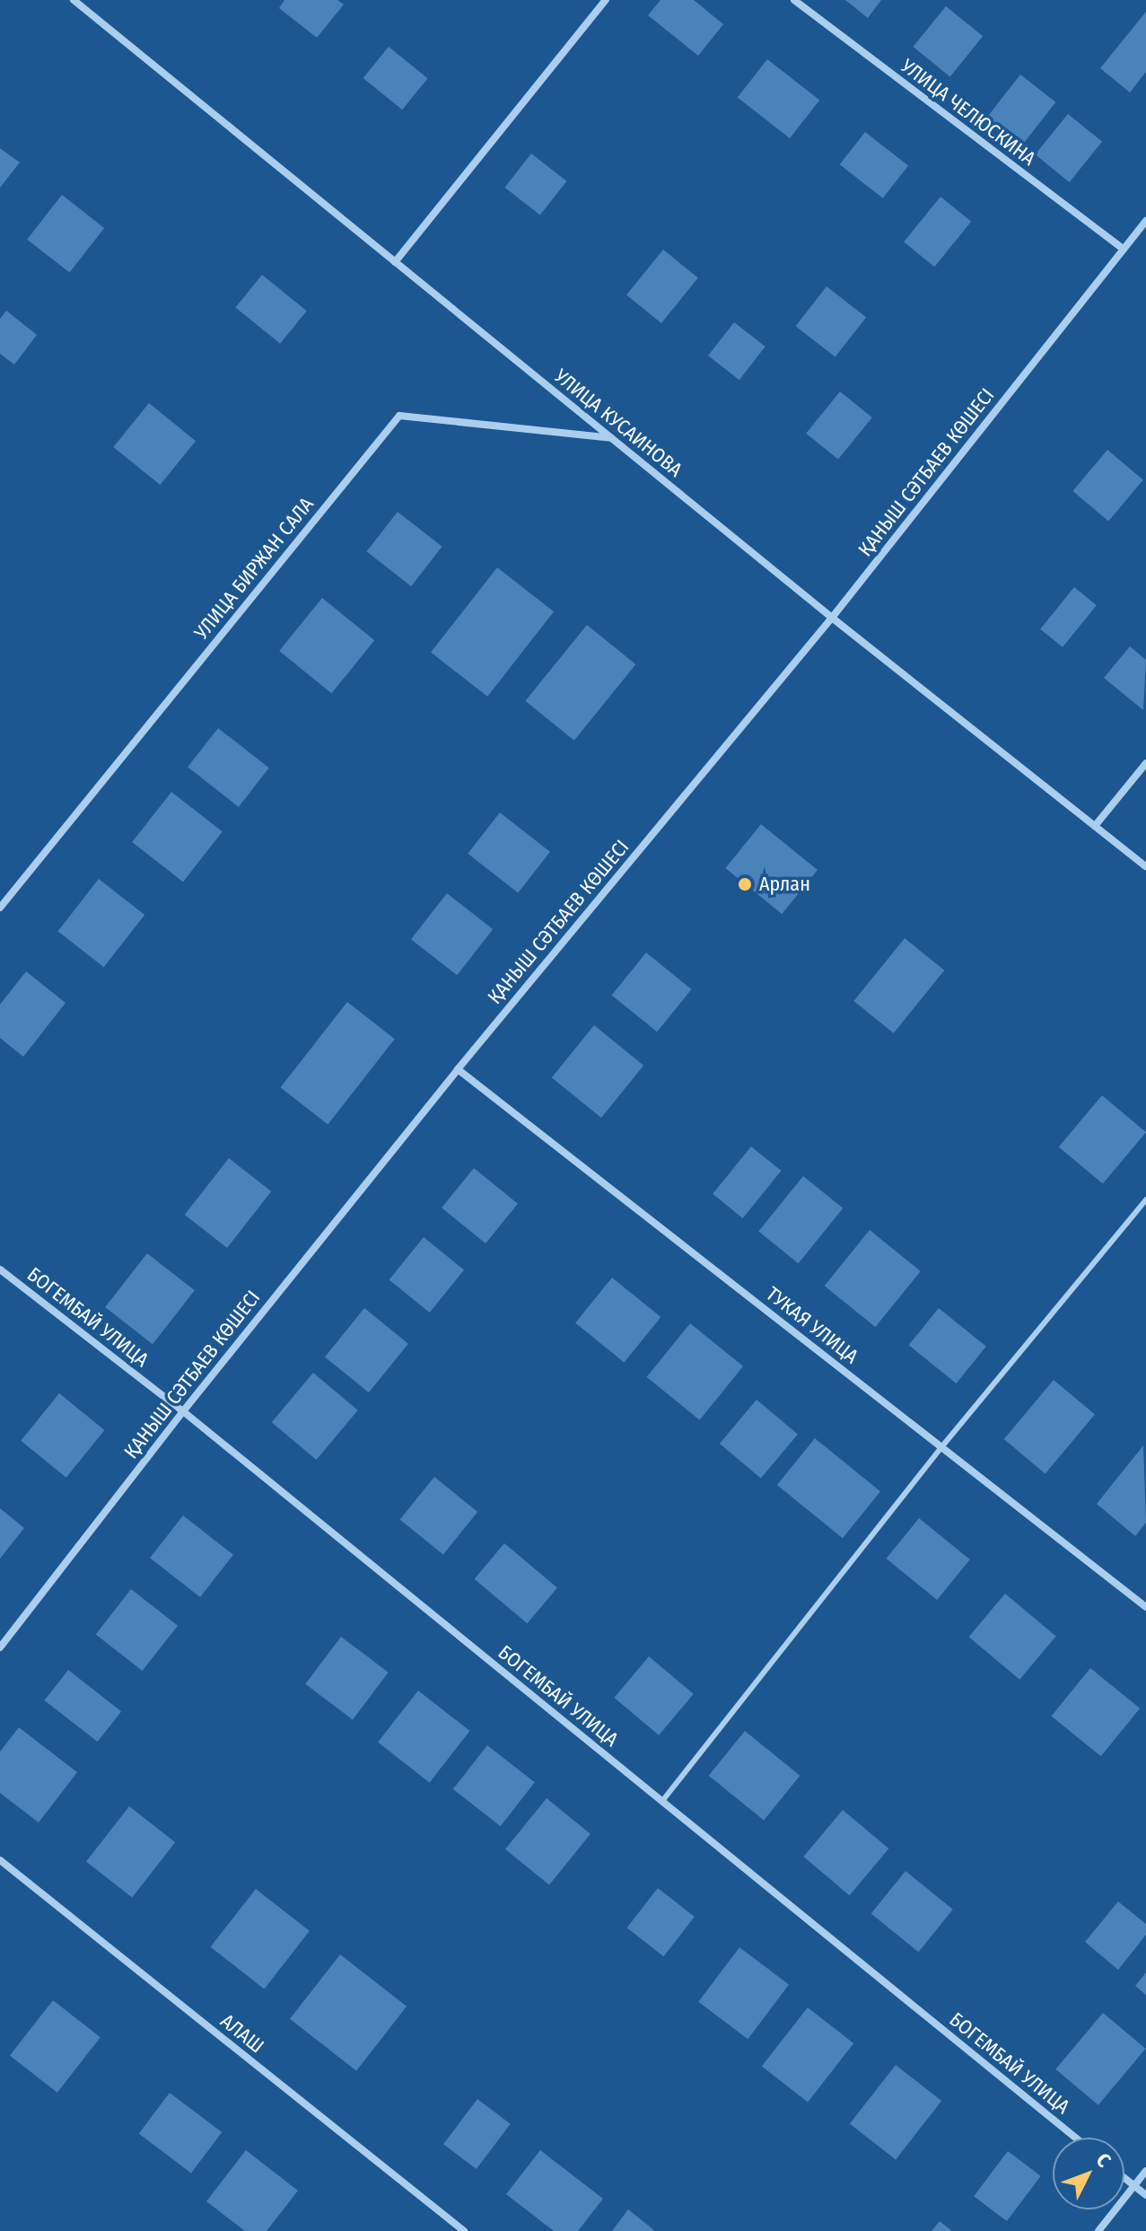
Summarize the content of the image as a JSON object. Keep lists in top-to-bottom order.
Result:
{
  "streets": {
    "street": [
      "УЛИЦА ЧЕЛЮСКИНА",
      "УЛИЦА КУСАИНОВА",
      "ҚАНЫШ СӘТБАЕВ КӨШЕСІ",
      "УЛИЦА БИРЖАН САЛА",
      "БОГЕМБАЙ УЛИЦА",
      "ТУКАЯ УЛИЦА",
      "АЛАШ"
    ]
  },
  "crossings": [
    ["УЛИЦА ЧЕЛЮСКИНА", "ҚАНЫШ СӘТБАЕВ КӨШЕСІ"],
    ["УЛИЦА КУСАИНОВА", "ҚАНЫШ СӘТБАЕВ КӨШЕСІ"],
    ["УЛИЦА КУСАИНОВА", "УЛИЦА БИРЖАН САЛА"],
    ["ҚАНЫШ СӘТБАЕВ КӨШЕСІ", "БОГЕМБАЙ УЛИЦА"],
    ["ҚАНЫШ СӘТБАЕВ КӨШЕСІ", "ТУКАЯ УЛИЦА"]
  ],
  "places": ["Арлан"],
  "north": "top right"
}
